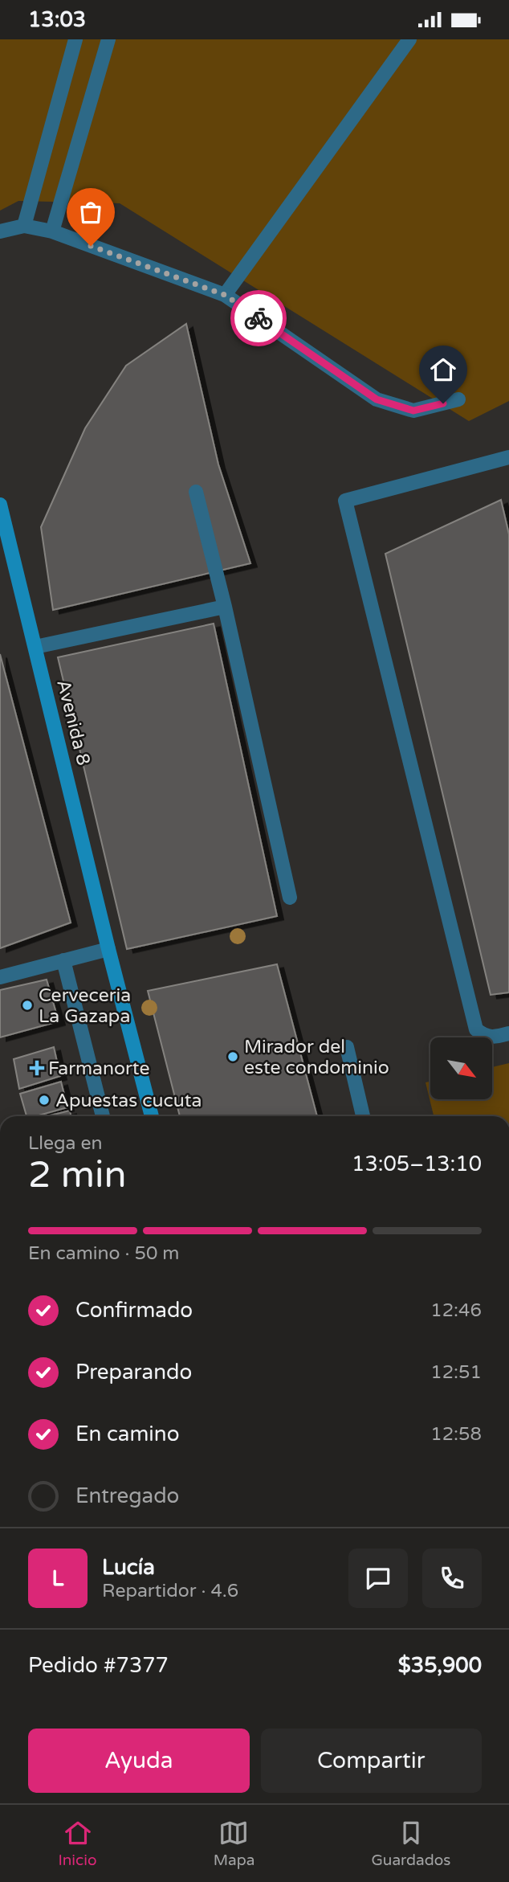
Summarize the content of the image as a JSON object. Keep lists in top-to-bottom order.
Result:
{
  "streets": {
    "street": ["Avenida 8"]
  },
  "places": {
    "other": ["Cerveceria La Gazapa", "Mirador del este condominio", "Apuestas cucuta"],
    "health": ["Farmanorte"]
  },
  "north": "bottom right",
  "page": {
    "status": "13:03",
    "heading": ["2 min", "Llega en", "13:05–13:10"],
    "panel": [
      "Lucía",
      "Repartidor · 4.6",
      "Pedido #7377",
      "$35,900"
    ],
    "bar": "En camino · 50 m",
    "list": [
      ["Confirmado", "12:46"],
      ["Preparando", "12:51"],
      ["En camino", "12:58"],
      "Entregado"
    ],
    "round": "L",
    "buttons": ["Ayuda", "Compartir"],
    "tabs": ["Inicio", "Mapa", "Guardados"]
  }
}
